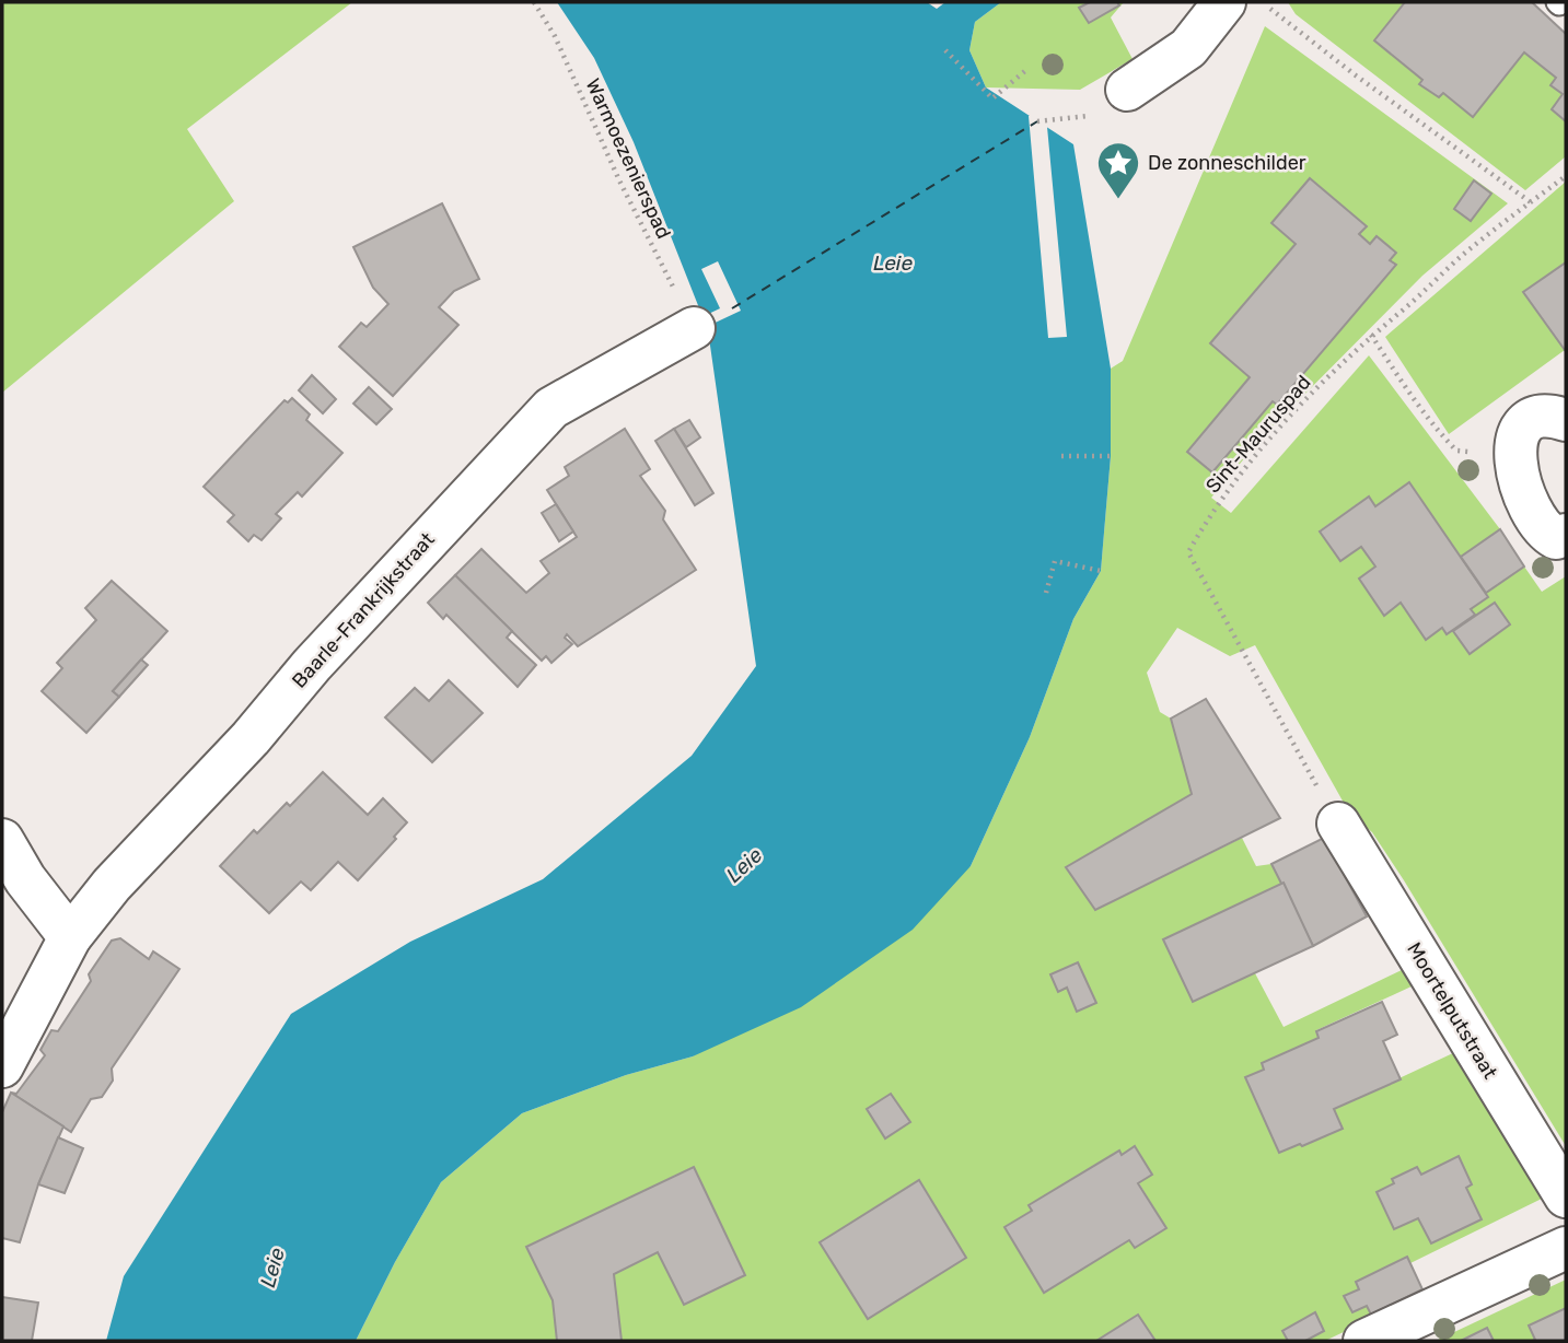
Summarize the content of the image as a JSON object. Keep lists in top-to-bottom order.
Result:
{
  "streets": {
    "street": ["Baarle-Frankrijkstraat", "Moortelputstraat"],
    "path": ["Warmoezenierspad", "Sint-Mauruspad"]
  },
  "crossings": [
    ["Warmoezenierspad", "Baarle-Frankrijkstraat"],
    ["Sint-Mauruspad", "Moortelputstraat"]
  ],
  "water": ["Leie"],
  "places": {
    "place": ["De zonneschilder"]
  }
}
